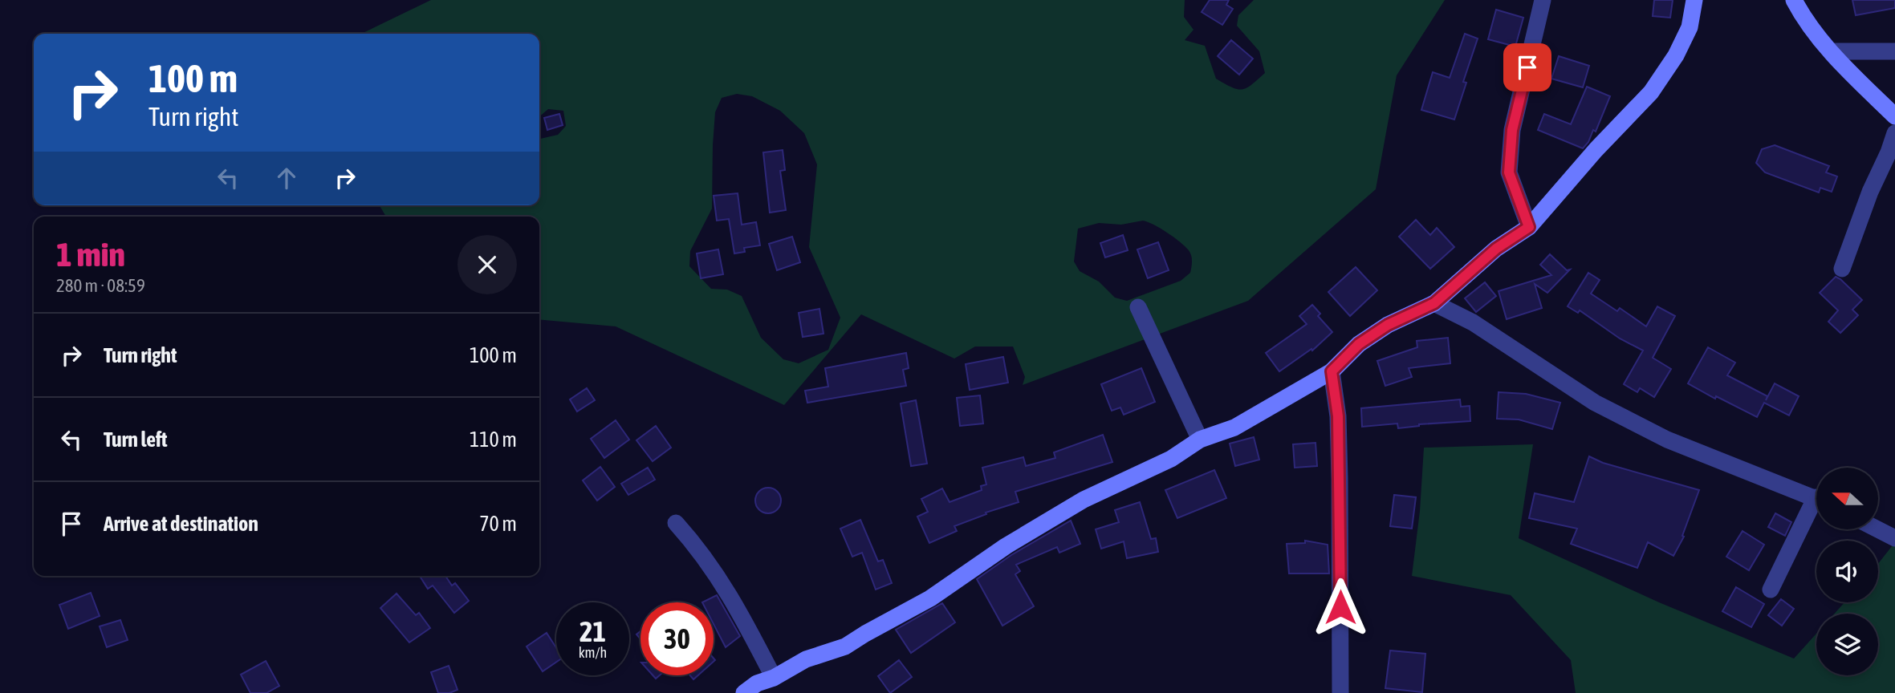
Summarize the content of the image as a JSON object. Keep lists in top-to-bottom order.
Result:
{
  "north": "left",
  "page": {
    "turn": ["100 m", "Turn right"],
    "heading": ["1 min", "280 m · 08:59"],
    "list": [
      {
        "name": "Turn right",
        "value": "100 m"
      },
      {
        "name": "Turn left",
        "value": "110 m"
      },
      {
        "name": "Arrive at destination",
        "value": "70 m"
      }
    ],
    "speed": "21 km/h",
    "limit": "30"
  }
}
